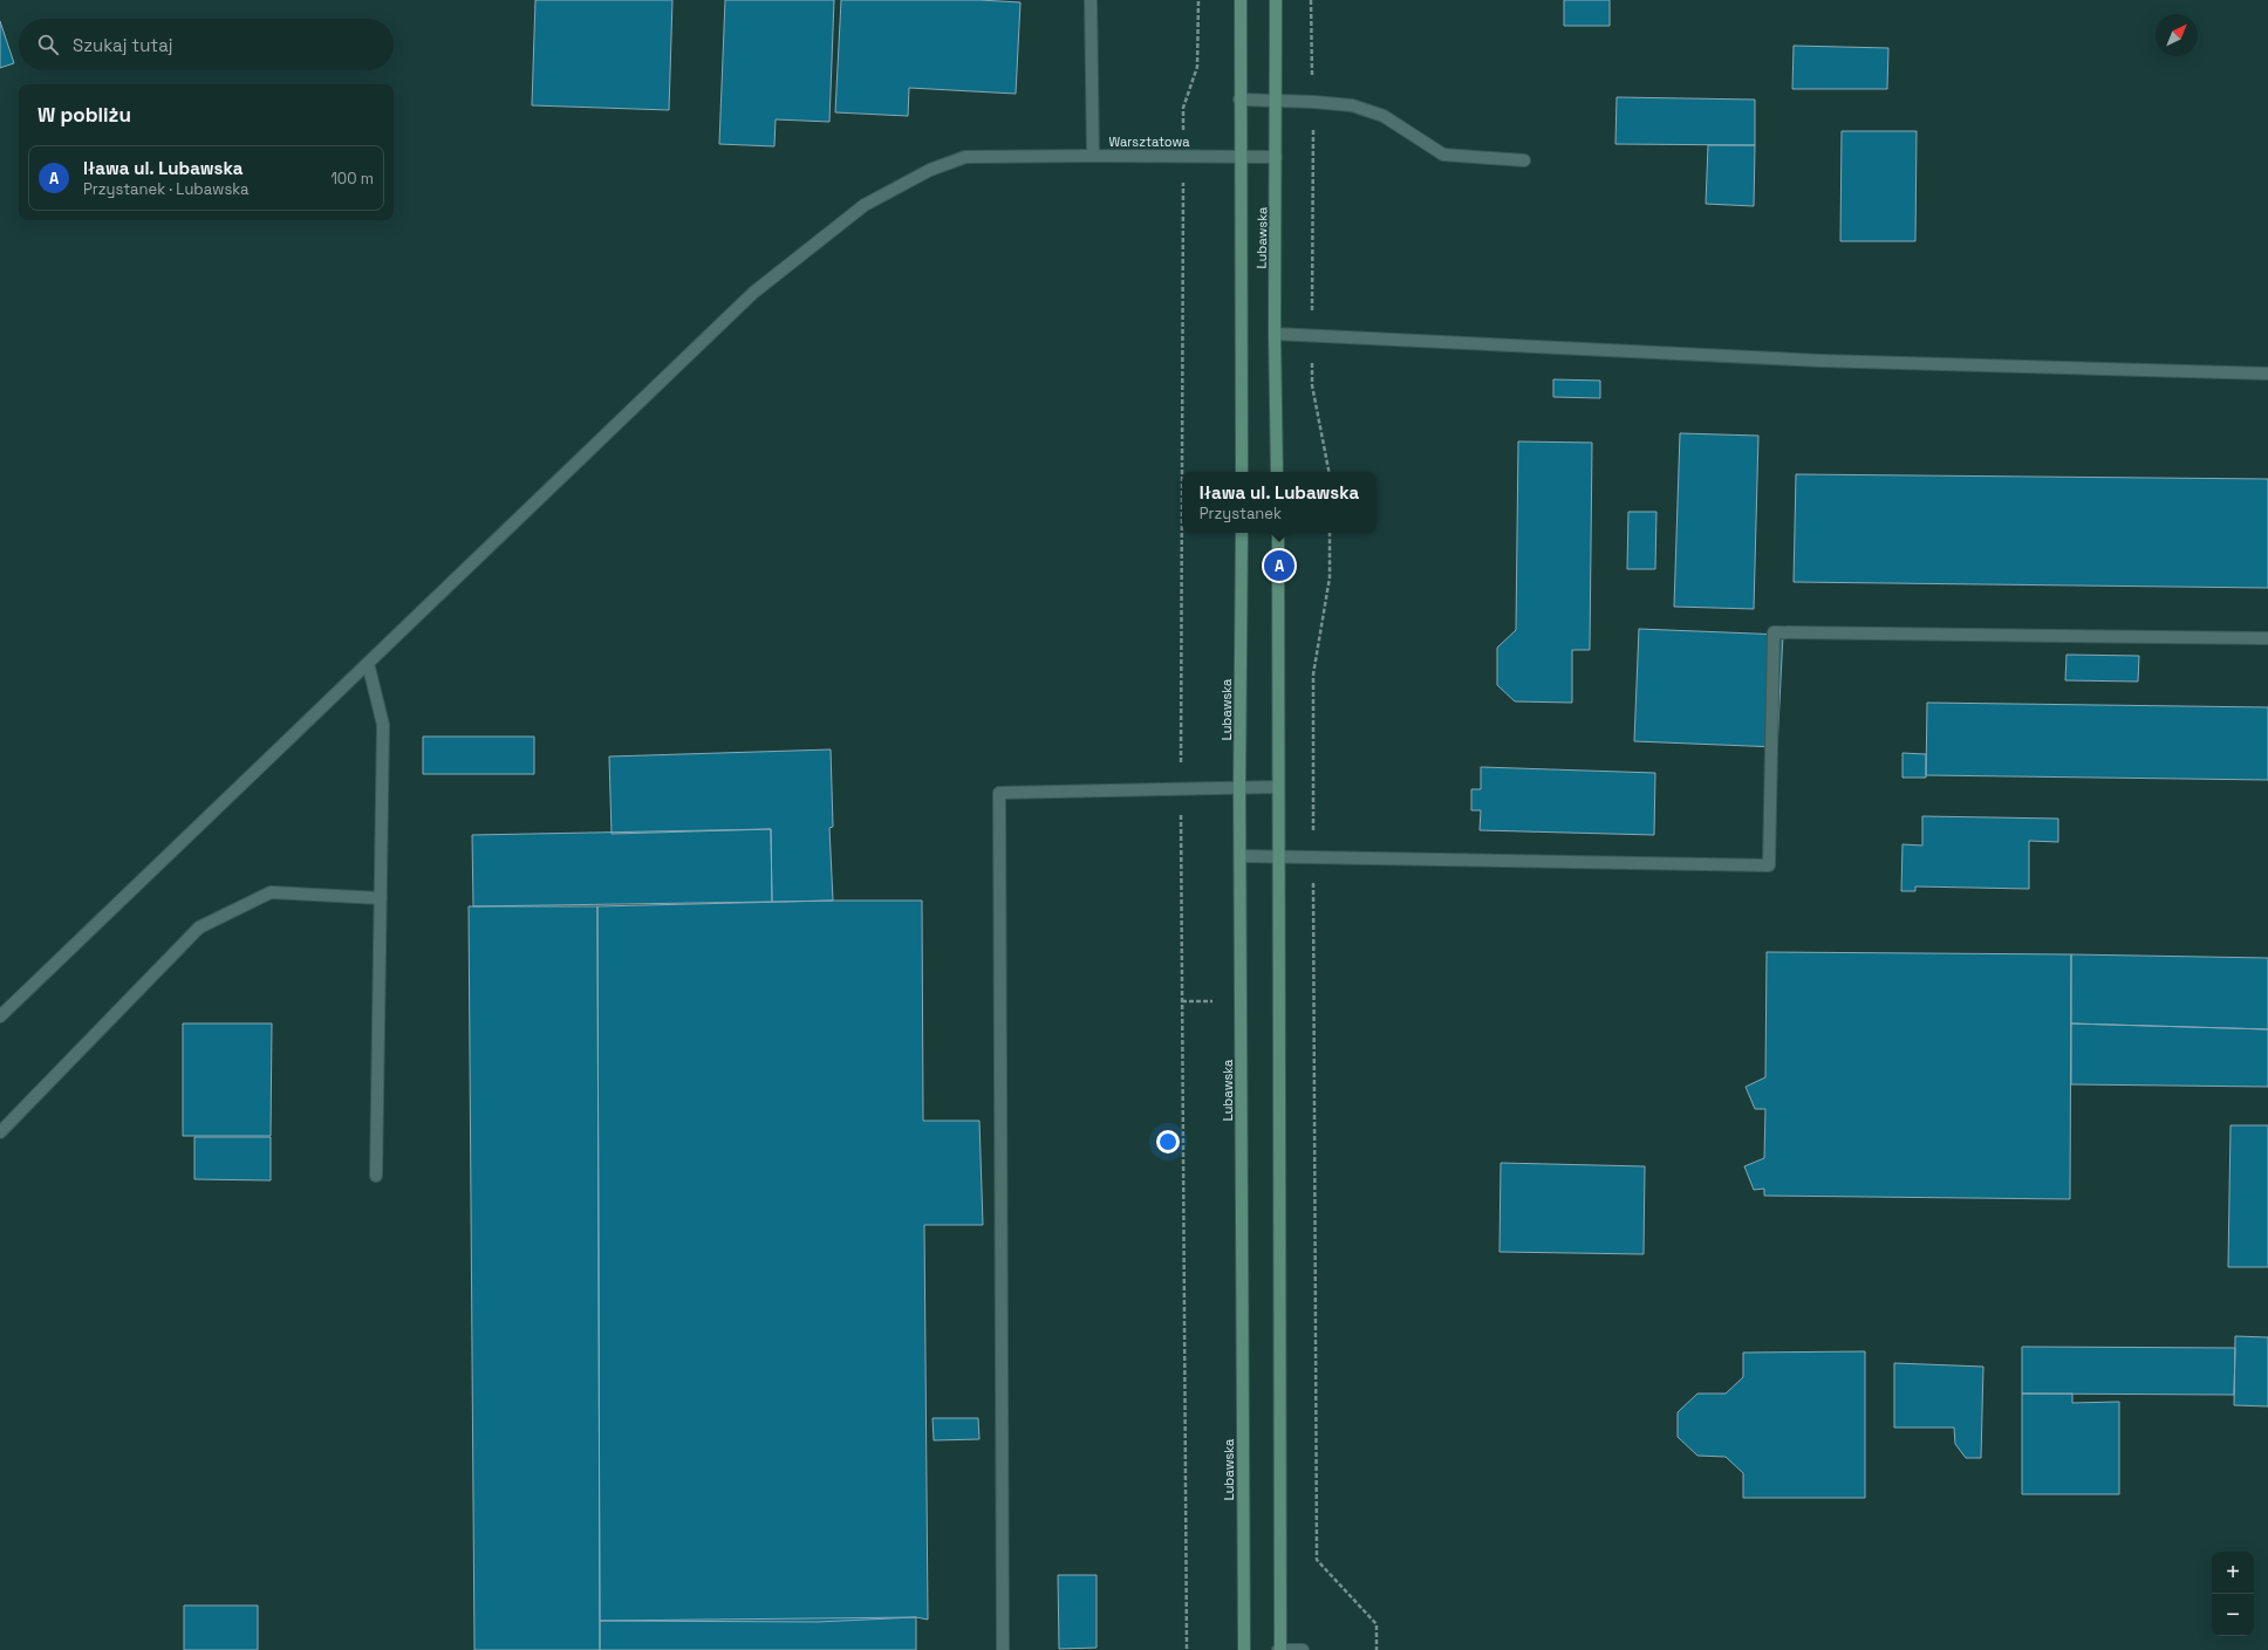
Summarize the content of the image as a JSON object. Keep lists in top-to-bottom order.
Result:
{
  "streets": {
    "main road": ["Lubawska"],
    "street": ["Warsztatowa"]
  },
  "crossings": [
    ["Warsztatowa", "Lubawska"]
  ],
  "north": "top right",
  "page": {
    "search": "Szukaj tutaj",
    "heading": "W pobliżu",
    "list": [
      {
        "mark": "A",
        "name": "Iława ul. Lubawska",
        "note": "Przystanek · Lubawska",
        "value": "100 m"
      }
    ],
    "popup": ["Iława ul. Lubawska", "Przystanek"],
    "pins": "A",
    "map_buttons": ["+", "−"]
  }
}
